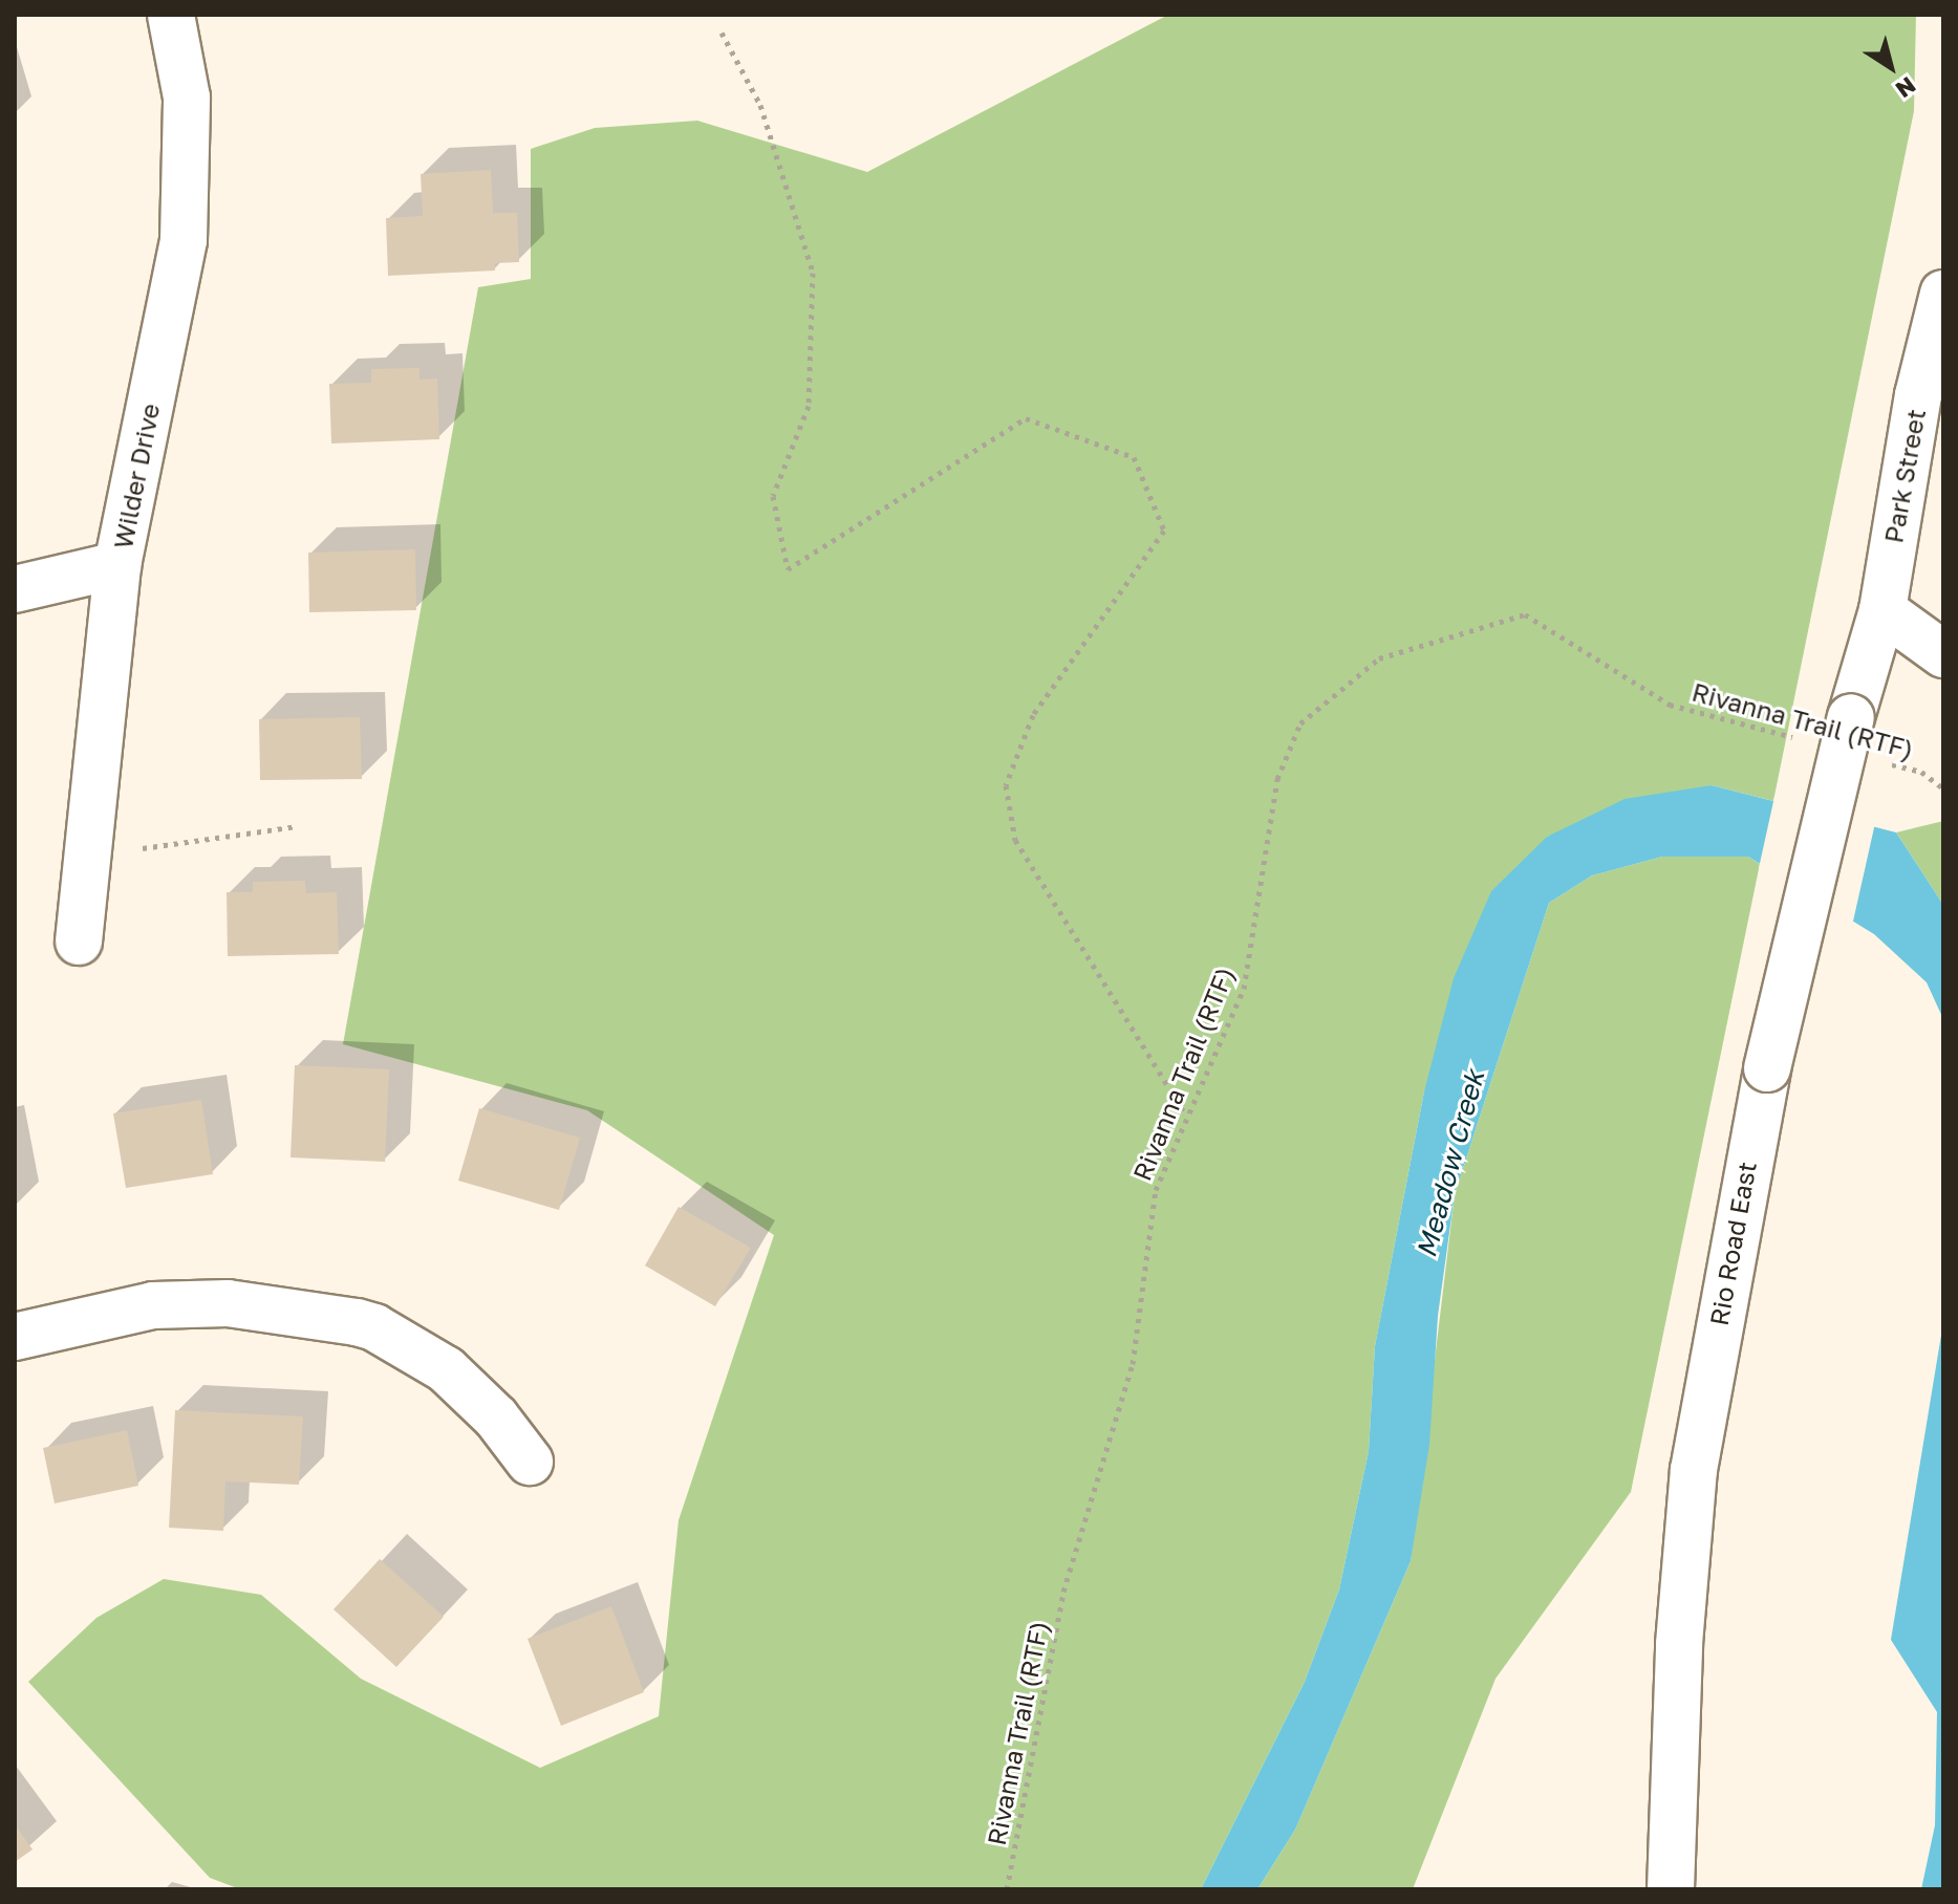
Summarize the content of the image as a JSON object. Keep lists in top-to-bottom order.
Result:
{
  "streets": {
    "street": ["Wilder Drive", "Park Street", "Rio Road East"],
    "path": ["Rivanna Trail (RTF)"]
  },
  "crossings": [
    ["Park Street", "Rio Road East"]
  ],
  "water": ["Meadow Creek"],
  "north": "bottom right"
}
